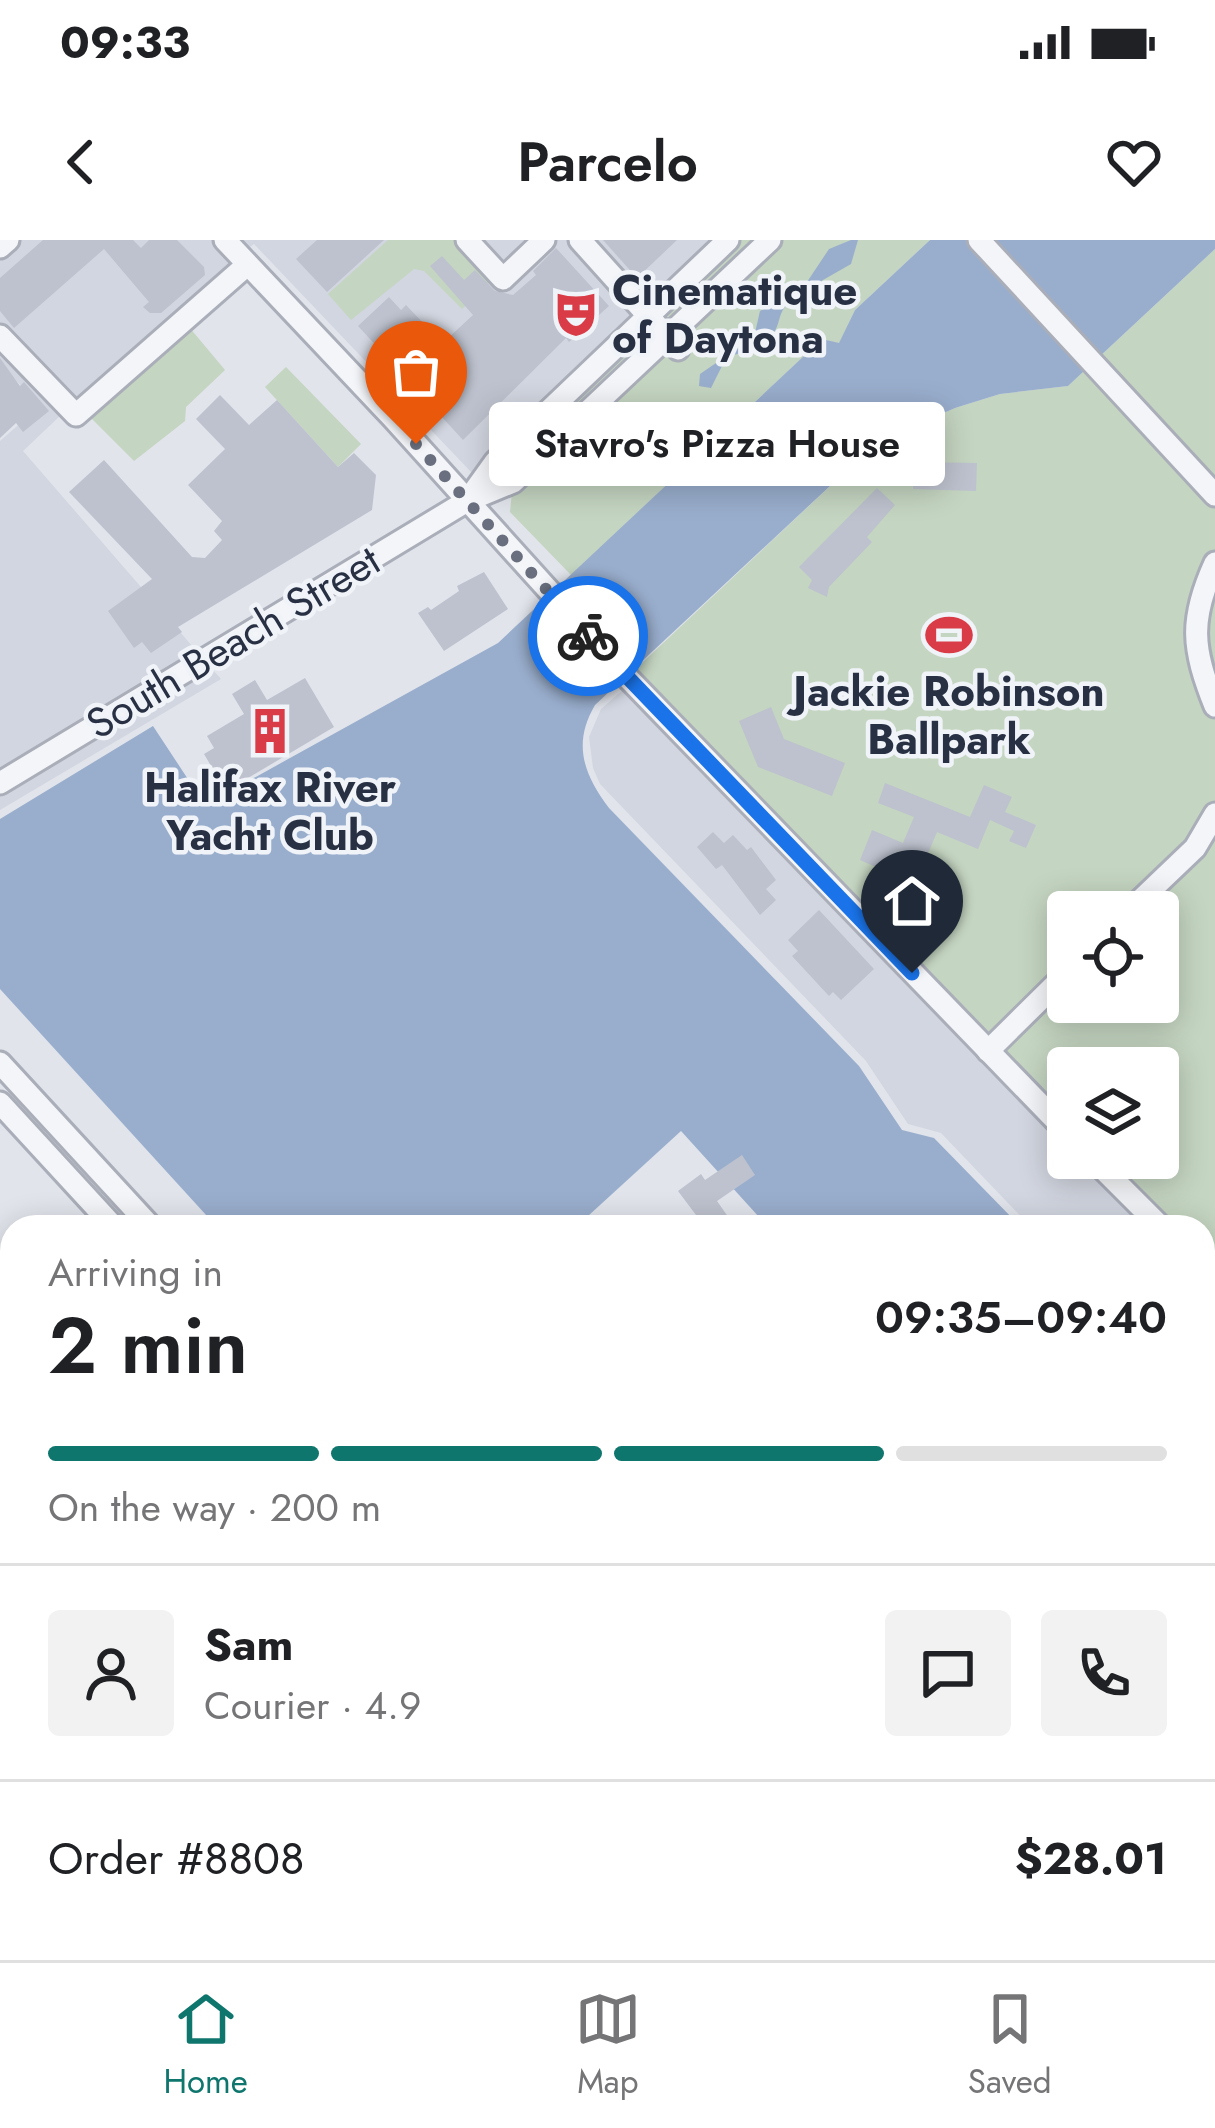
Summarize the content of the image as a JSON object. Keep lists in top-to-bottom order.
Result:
{
  "streets": {
    "street": ["South Beach Street"]
  },
  "places": {
    "theatre": ["Cinematique of Daytona"],
    "other": ["Stavro's Pizza House"],
    "sports": ["Jackie Robinson Ballpark"],
    "building": ["Halifax River Yacht Club"]
  },
  "page": {
    "status": "09:33",
    "header": "Parcelo",
    "bubble": "Stavro's Pizza House",
    "heading": ["2 min", "Arriving in", "09:35–09:40"],
    "panel": [
      "Sam",
      "Courier · 4.9",
      "Order #8808",
      "$28.01"
    ],
    "bar": "On the way · 200 m",
    "tabs": ["Home", "Map", "Saved"]
  }
}
